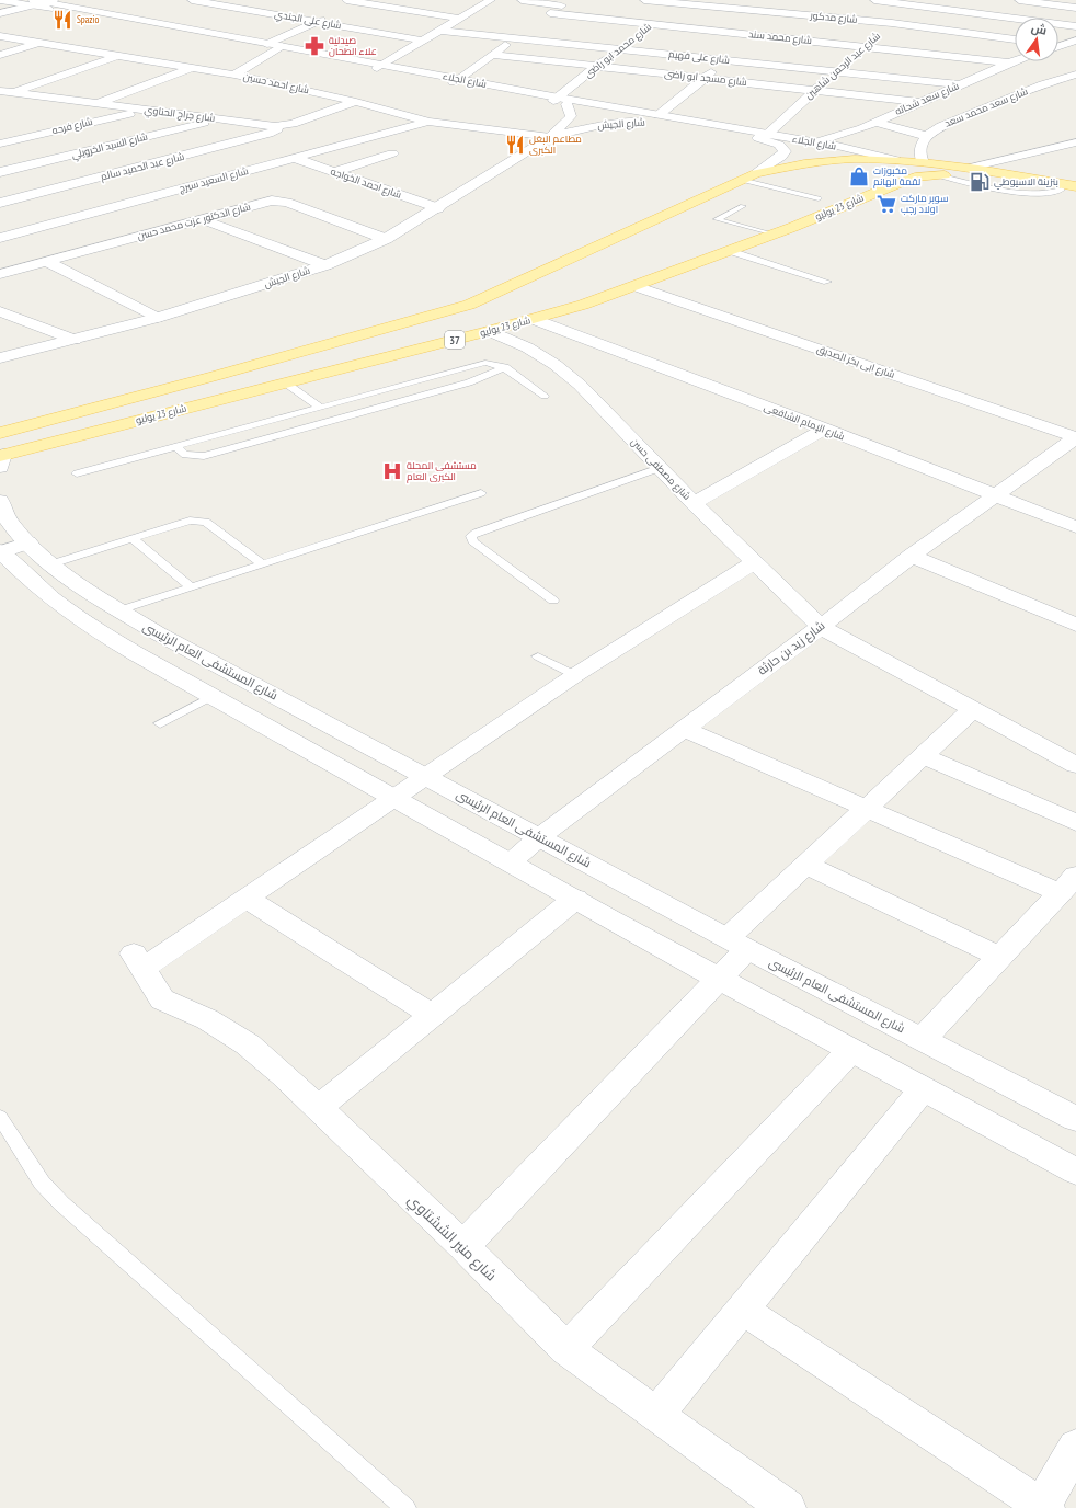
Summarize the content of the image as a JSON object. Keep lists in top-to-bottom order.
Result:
{
  "streets": {
    "main road": ["شارع الجلاء", "شارع 23 يوليو", "37"],
    "street": [
      "شارع مدكور",
      "شارع على الجندي",
      "شارع محمد سند",
      "شارع محمد ابو راضى",
      "شارع على فهيم",
      "شارع عبد الرحمن شاهين",
      "شارع مسجد ابو راضى",
      "شارع احمد حسين",
      "شارع سعد شحاته",
      "شارع سعد محمد سعد",
      "شارع جراج الحناوي",
      "شارع الجيش",
      "شارع فرحه",
      "شارع السيد الخرويلي",
      "شارع عبد الحميد سالم",
      "شارع السعيد سيرج",
      "شارع احمد الخواجه",
      "شارع الدكتور عزت محمد حسن",
      "شارع ابى بكر الصديق",
      "شارع الإمام الشافعى",
      "شارع مصطفى حسن",
      "شارع زيد بن حارثة",
      "شارع المستشفى العام الرئيسى",
      "شارع منير الششتاوي"
    ]
  },
  "crossings": [
    ["شارع مدكور", "شارع محمد ابو راضى"],
    ["شارع مدكور", "شارع عبد الرحمن شاهين"],
    ["شارع محمد سند", "شارع محمد ابو راضى"],
    ["شارع محمد سند", "شارع عبد الرحمن شاهين"],
    ["شارع محمد سند", "شارع سعد شحاته"],
    ["شارع محمد ابو راضى", "شارع على فهيم"],
    ["شارع محمد ابو راضى", "شارع مسجد ابو راضى"],
    ["شارع محمد ابو راضى", "شارع الجلاء"],
    ["شارع محمد ابو راضى", "شارع الجيش"],
    ["شارع على فهيم", "شارع عبد الرحمن شاهين"],
    ["شارع على فهيم", "شارع سعد شحاته"],
    ["شارع عبد الرحمن شاهين", "شارع مسجد ابو راضى"],
    ["شارع عبد الرحمن شاهين", "شارع الجلاء"],
    ["شارع مسجد ابو راضى", "شارع سعد شحاته"],
    ["شارع الجلاء", "شارع سعد شحاته"],
    ["شارع الجلاء", "شارع الجيش"],
    ["شارع الجلاء", "شارع 23 يوليو"],
    ["شارع احمد حسين", "شارع جراج الحناوي"],
    ["شارع احمد حسين", "شارع الجيش"],
    ["شارع احمد حسين", "شارع السعيد سيرج"],
    ["شارع جراج الحناوي", "شارع فرحه"],
    ["شارع جراج الحناوي", "شارع السيد الخرويلي"],
    ["شارع جراج الحناوي", "شارع عبد الحميد سالم"],
    ["شارع الجيش", "شارع احمد الخواجه"],
    ["شارع الجيش", "شارع الدكتور عزت محمد حسن"],
    ["شارع السعيد سيرج", "شارع احمد الخواجه"],
    ["شارع 23 يوليو", "37"],
    ["شارع 23 يوليو", "شارع ابى بكر الصديق"],
    ["شارع 23 يوليو", "شارع الإمام الشافعى"],
    ["شارع 23 يوليو", "شارع مصطفى حسن"],
    ["شارع ابى بكر الصديق", "شارع زيد بن حارثة"],
    ["شارع الإمام الشافعى", "شارع زيد بن حارثة"],
    ["شارع مصطفى حسن", "شارع زيد بن حارثة"],
    ["شارع زيد بن حارثة", "شارع المستشفى العام الرئيسى"]
  ],
  "places": {
    "restaurant": ["Spazio", "مطاعم البغل الكبرى"],
    "pharmacy": ["صيدلية علاء الطحان"],
    "shop": ["مخبوزات لقمة الهانم"],
    "fuel station": ["بنزينة الاسيوطي"],
    "supermarket": ["سوبر ماركت اولاد رجب"],
    "hospital": ["مستشفى المحلة الكبرى العام"]
  },
  "north": "top"
}
